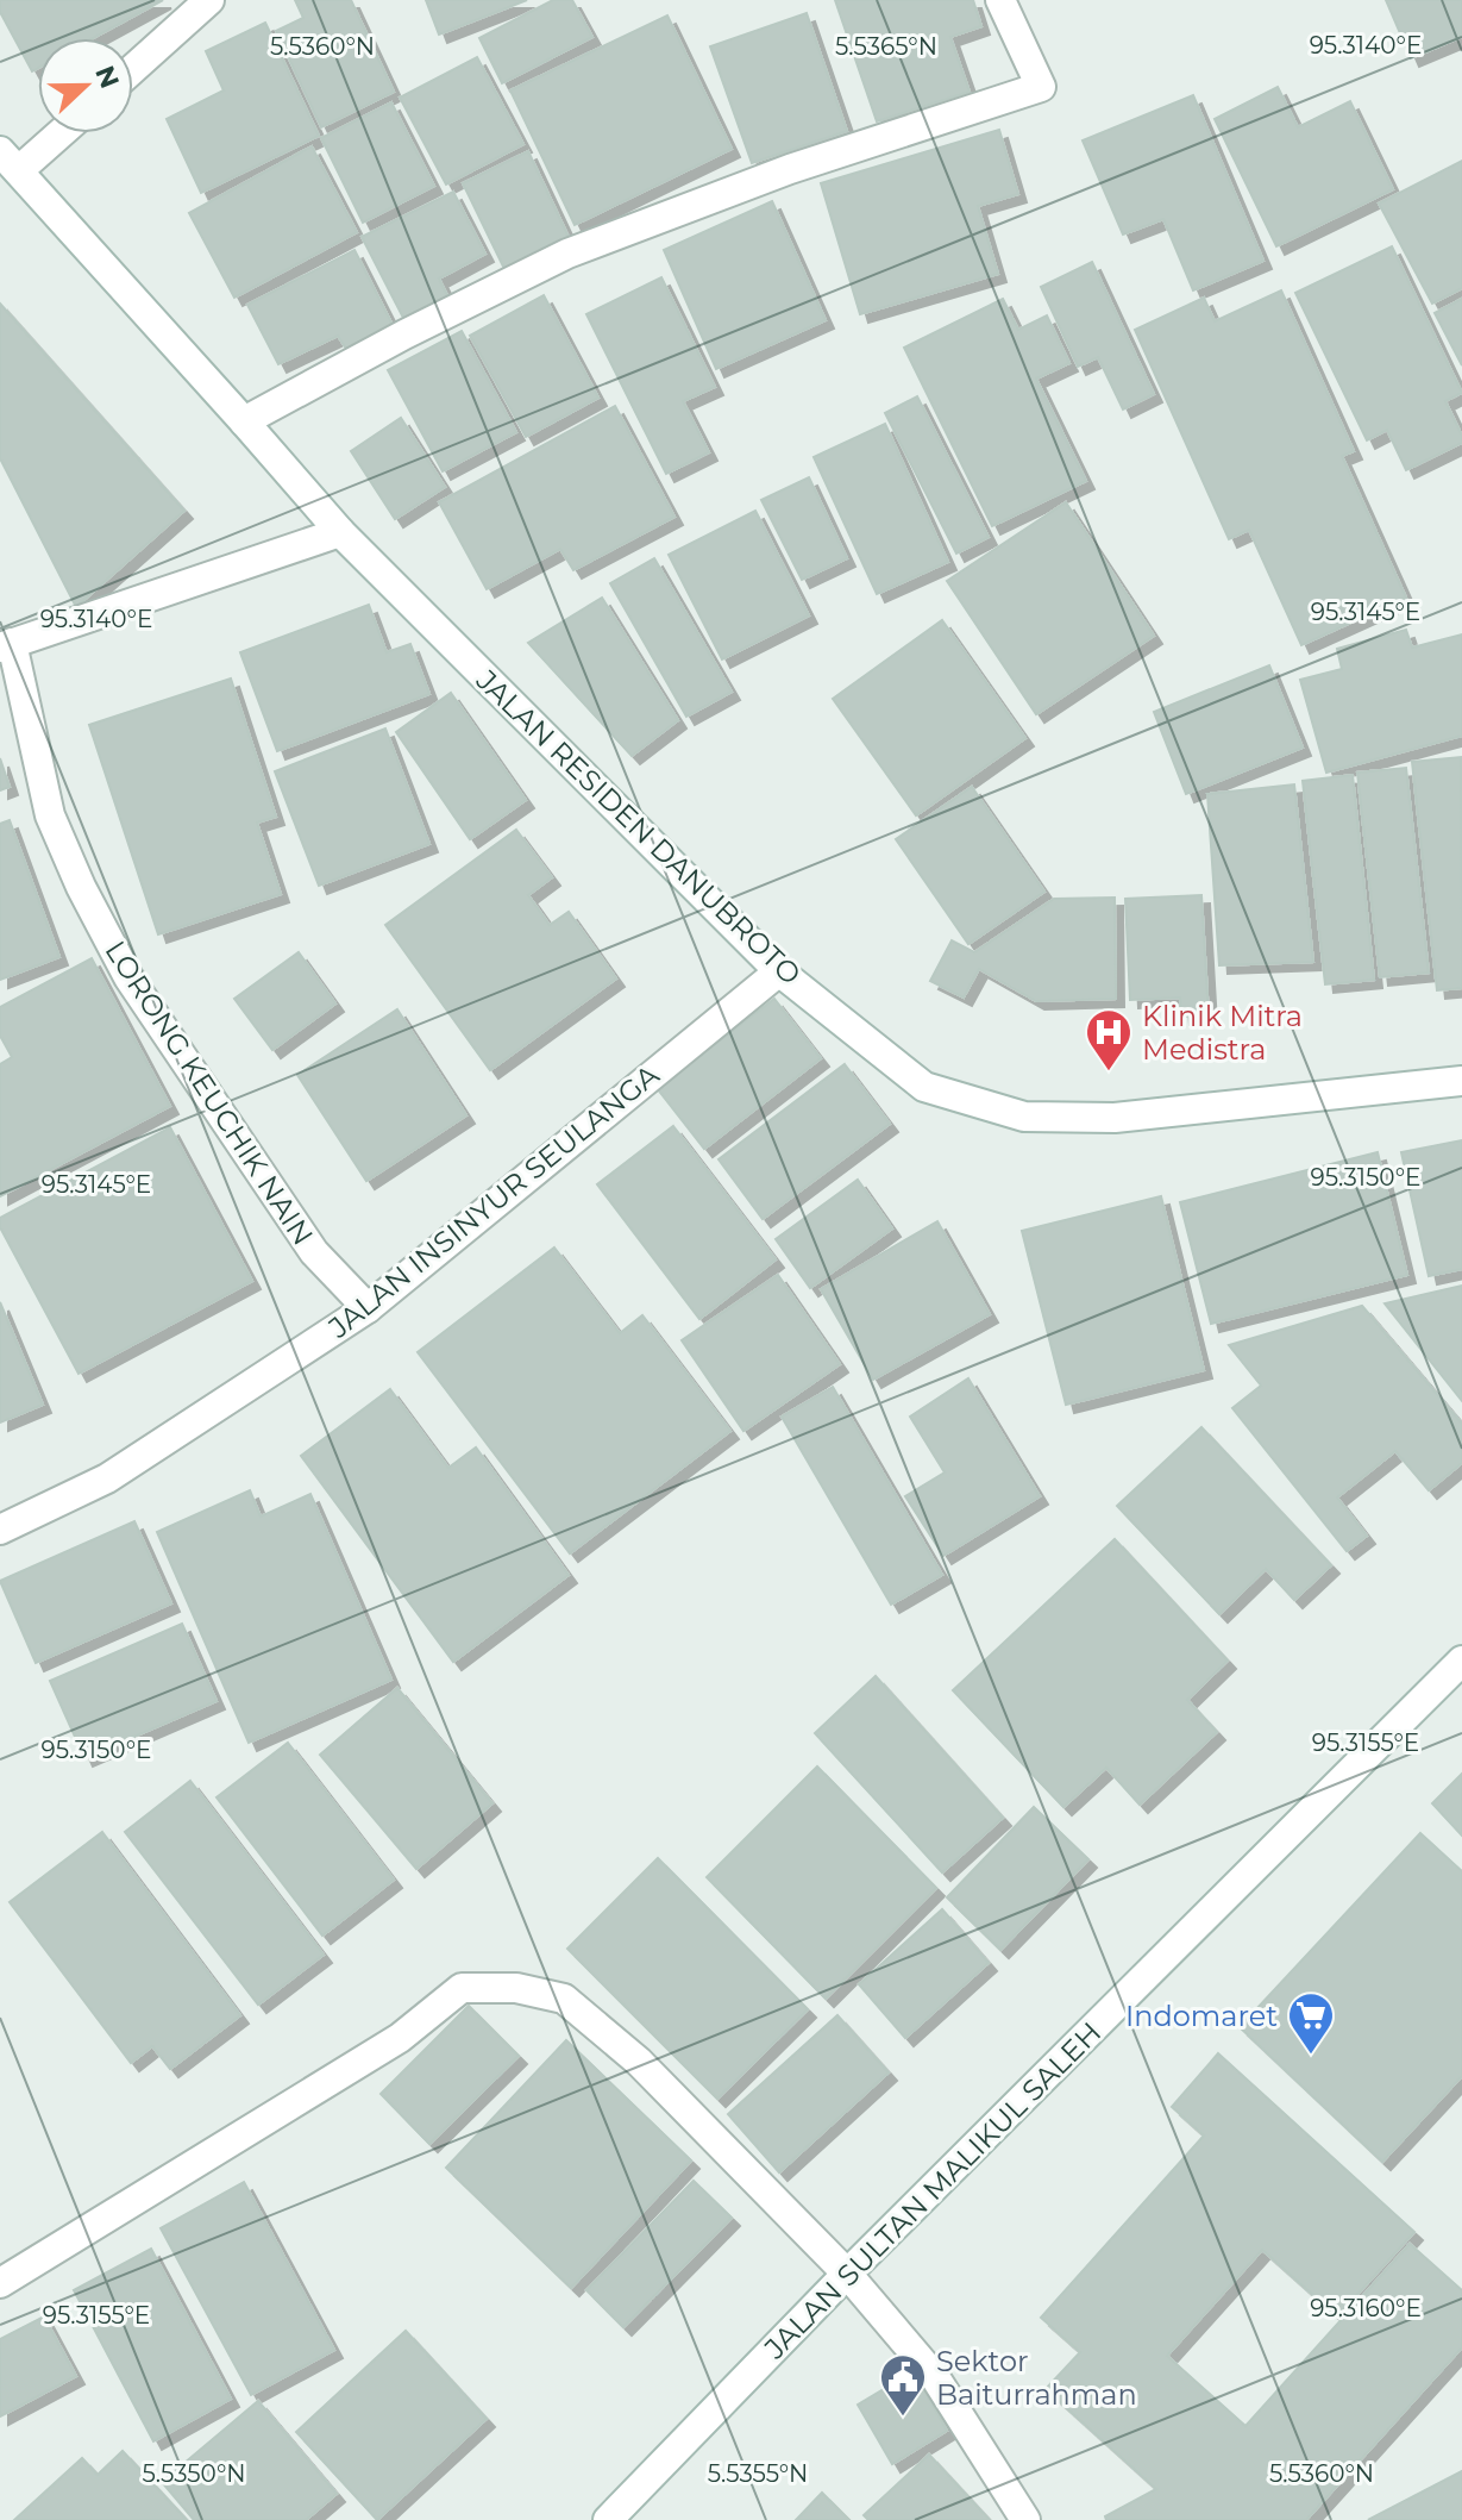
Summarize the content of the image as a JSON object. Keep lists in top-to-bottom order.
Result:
{
  "streets": {
    "street": [
      "JALAN RESIDEN DANUBROTO",
      "LORONG KEUCHIK NAIN",
      "JALAN INSINYUR SEULANGA",
      "JALAN SULTAN MALIKUL SALEH"
    ]
  },
  "crossings": [
    ["JALAN RESIDEN DANUBROTO", "JALAN INSINYUR SEULANGA"],
    ["LORONG KEUCHIK NAIN", "JALAN INSINYUR SEULANGA"]
  ],
  "places": {
    "hospital": ["Klinik Mitra Medistra"],
    "supermarket": ["Indomaret"],
    "public building": ["Sektor Baiturrahman"]
  },
  "north": "right",
  "coordinates": [
    "95.3140°E",
    "5.5360°N",
    "5.5365°N",
    "95.3145°E",
    "95.3150°E",
    "95.3155°E",
    "95.3160°E",
    "5.5350°N",
    "5.5355°N"
  ]
}
